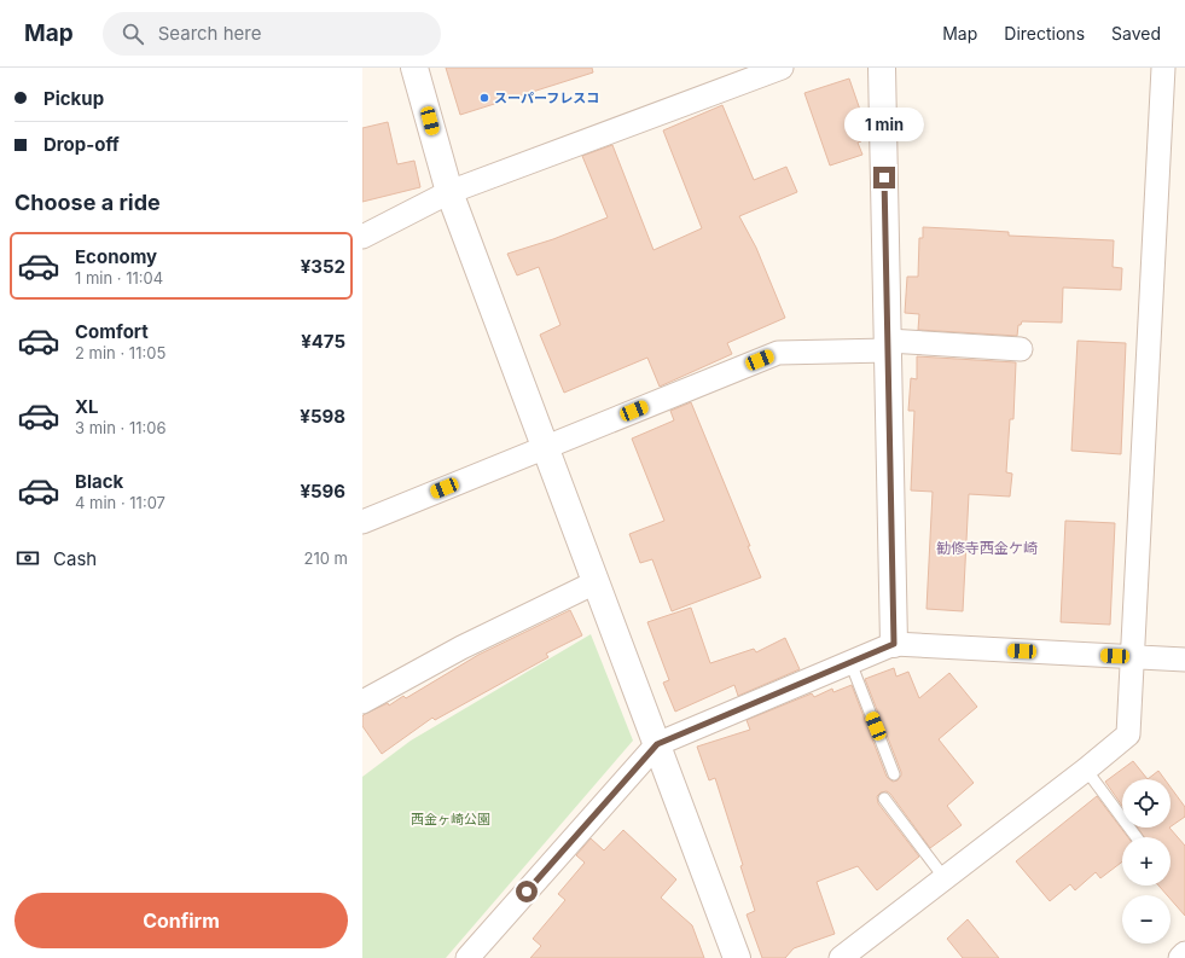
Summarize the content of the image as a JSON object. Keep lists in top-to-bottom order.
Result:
{
  "districts": ["勧修寺西金ケ崎"],
  "parks": ["西金ヶ崎公園"],
  "places": ["スーパーフレスコ"],
  "page": {
    "header": "Map",
    "search": "Search here",
    "nav": ["Map", "Directions", "Saved"],
    "banner": ["Pickup", "Drop-off"],
    "bubble": "1 min",
    "heading": "Choose a ride",
    "list": [
      {
        "name": "Economy",
        "note": "1 min · 11:04",
        "value": "¥352"
      },
      {
        "name": "Comfort",
        "note": "2 min · 11:05",
        "value": "¥475"
      },
      {
        "name": "XL",
        "note": "3 min · 11:06",
        "value": "¥598"
      },
      {
        "name": "Black",
        "note": "4 min · 11:07",
        "value": "¥596"
      }
    ],
    "pay": ["Cash", "210 m"],
    "map_buttons": ["+", "−"],
    "buttons": "Confirm"
  }
}
